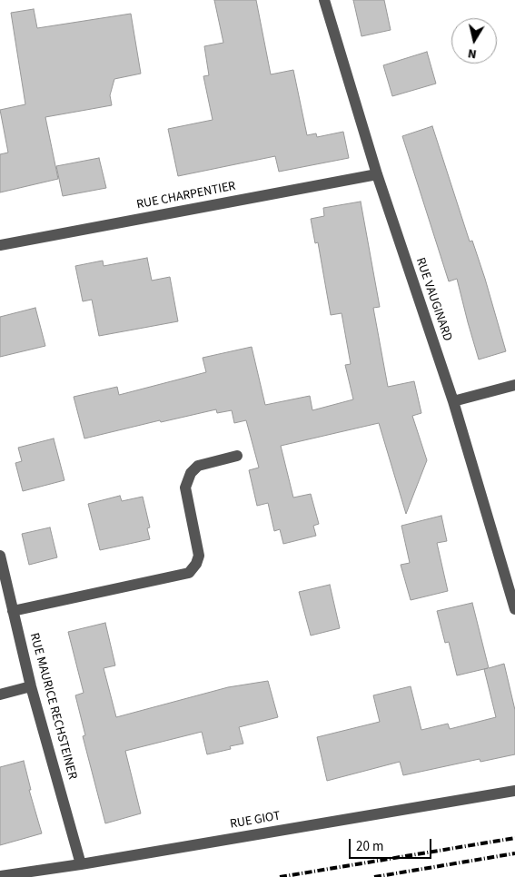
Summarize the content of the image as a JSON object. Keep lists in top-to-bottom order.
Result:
{
  "streets": {
    "street": [
      "RUE CHARPENTIER",
      "RUE VAUGINARD",
      "RUE MAURICE RECHSTEINER",
      "RUE GIOT"
    ]
  },
  "crossings": [
    ["RUE CHARPENTIER", "RUE VAUGINARD"],
    ["RUE MAURICE RECHSTEINER", "RUE GIOT"]
  ],
  "scale_bar": "20 m",
  "north": "bottom"
}
